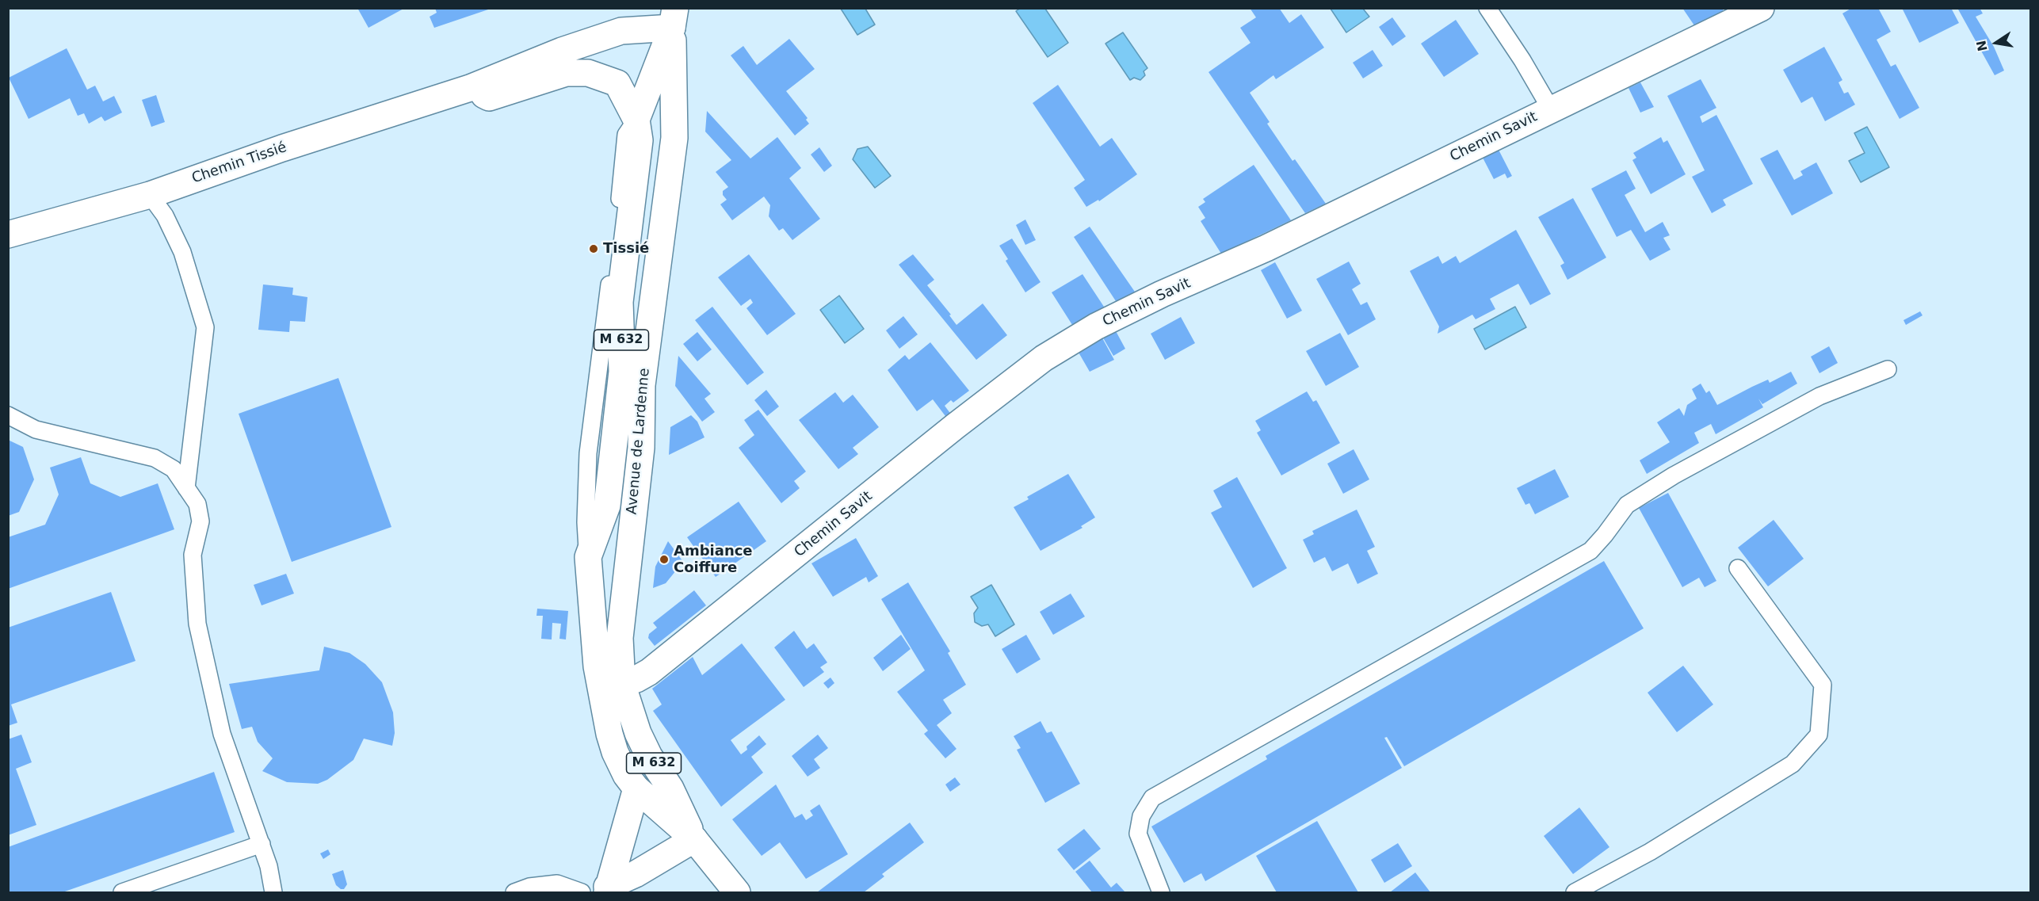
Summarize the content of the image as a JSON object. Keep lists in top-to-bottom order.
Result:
{
  "streets": {
    "street": [
      "Chemin Savit",
      "Chemin Tissié",
      "M 632",
      "Avenue de Lardenne"
    ]
  },
  "crossings": [
    ["Chemin Savit", "Avenue de Lardenne"],
    ["Chemin Tissié", "Avenue de Lardenne"]
  ],
  "places": ["Tissié", "Ambiance Coiffure"],
  "north": "left"
}
